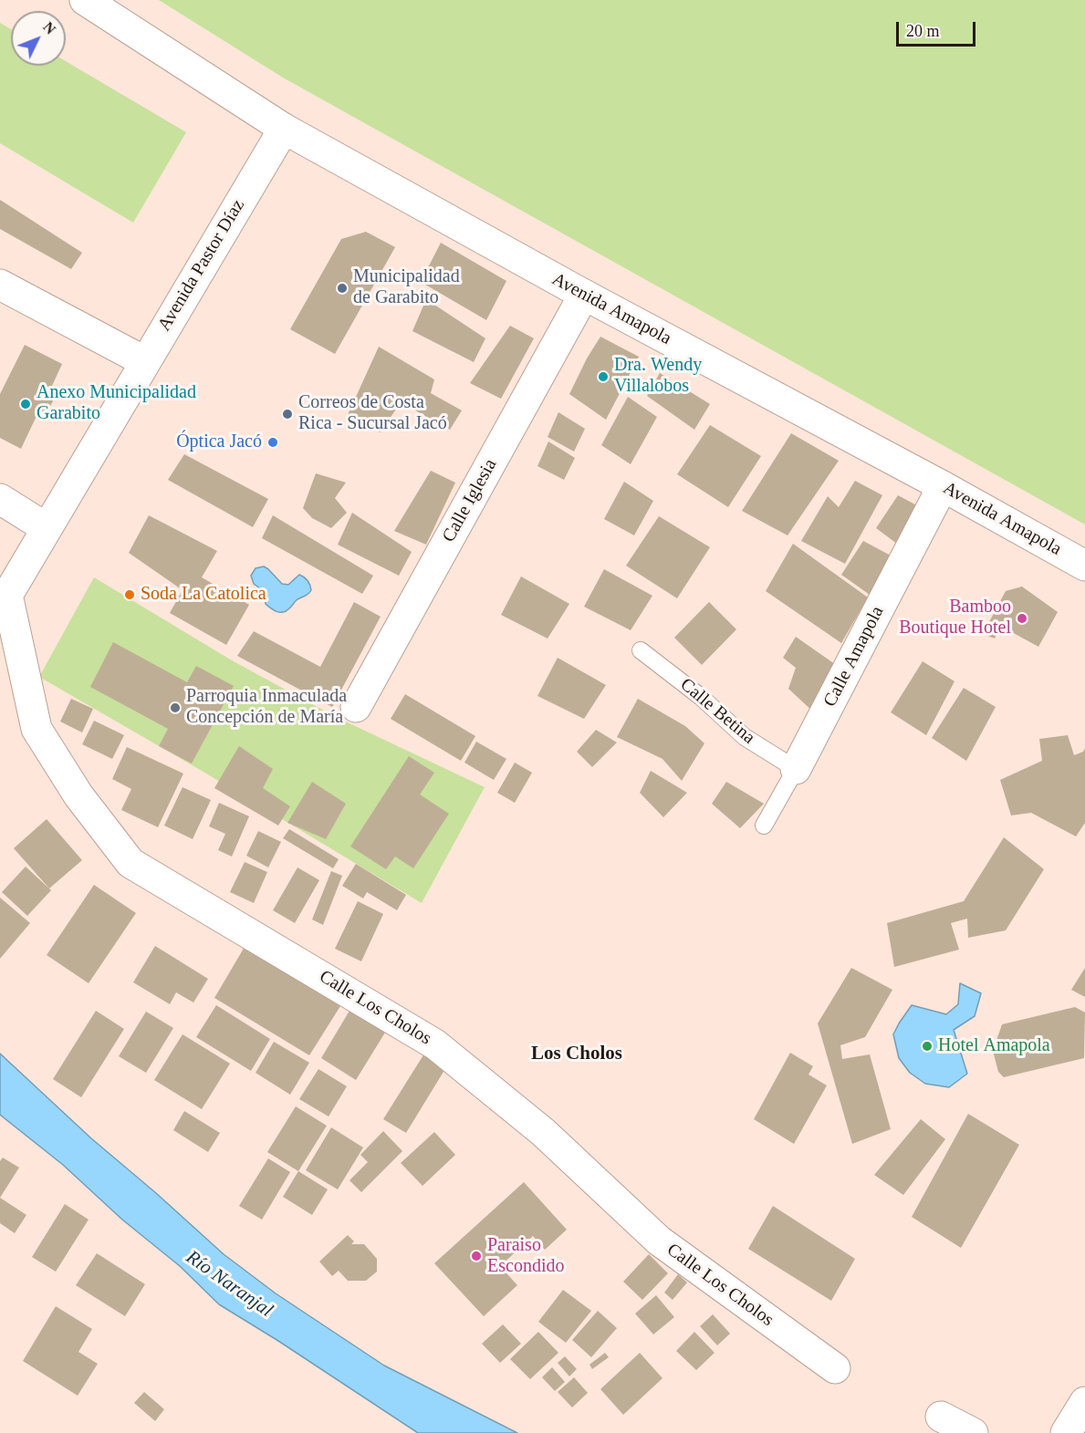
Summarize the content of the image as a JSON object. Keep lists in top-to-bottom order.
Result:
{
  "streets": {
    "street": [
      "Avenida Pastor Díaz",
      "Avenida Amapola",
      "Calle Iglesia",
      "Calle Amapola",
      "Calle Los Cholos"
    ],
    "lane": ["Calle Betina"]
  },
  "crossings": [
    ["Avenida Pastor Díaz", "Avenida Amapola"],
    ["Avenida Pastor Díaz", "Calle Los Cholos"],
    ["Avenida Amapola", "Calle Iglesia"],
    ["Avenida Amapola", "Calle Amapola"],
    ["Calle Amapola", "Calle Betina"]
  ],
  "districts": ["Los Cholos"],
  "water": ["Río Naranjal"],
  "places": [
    "Municipalidad de Garabito",
    "Dra. Wendy Villalobos",
    "Anexo Municipalidad Garabito",
    "Correos de Costa Rica - Sucursal Jacó",
    "Óptica Jacó",
    "Soda La Catolica",
    "Bamboo Boutique Hotel",
    "Parroquia Inmaculada Concepción de María",
    "Hotel Amapola",
    "Paraiso Escondido"
  ],
  "scale_bar": "20 m",
  "north": "top right"
}
